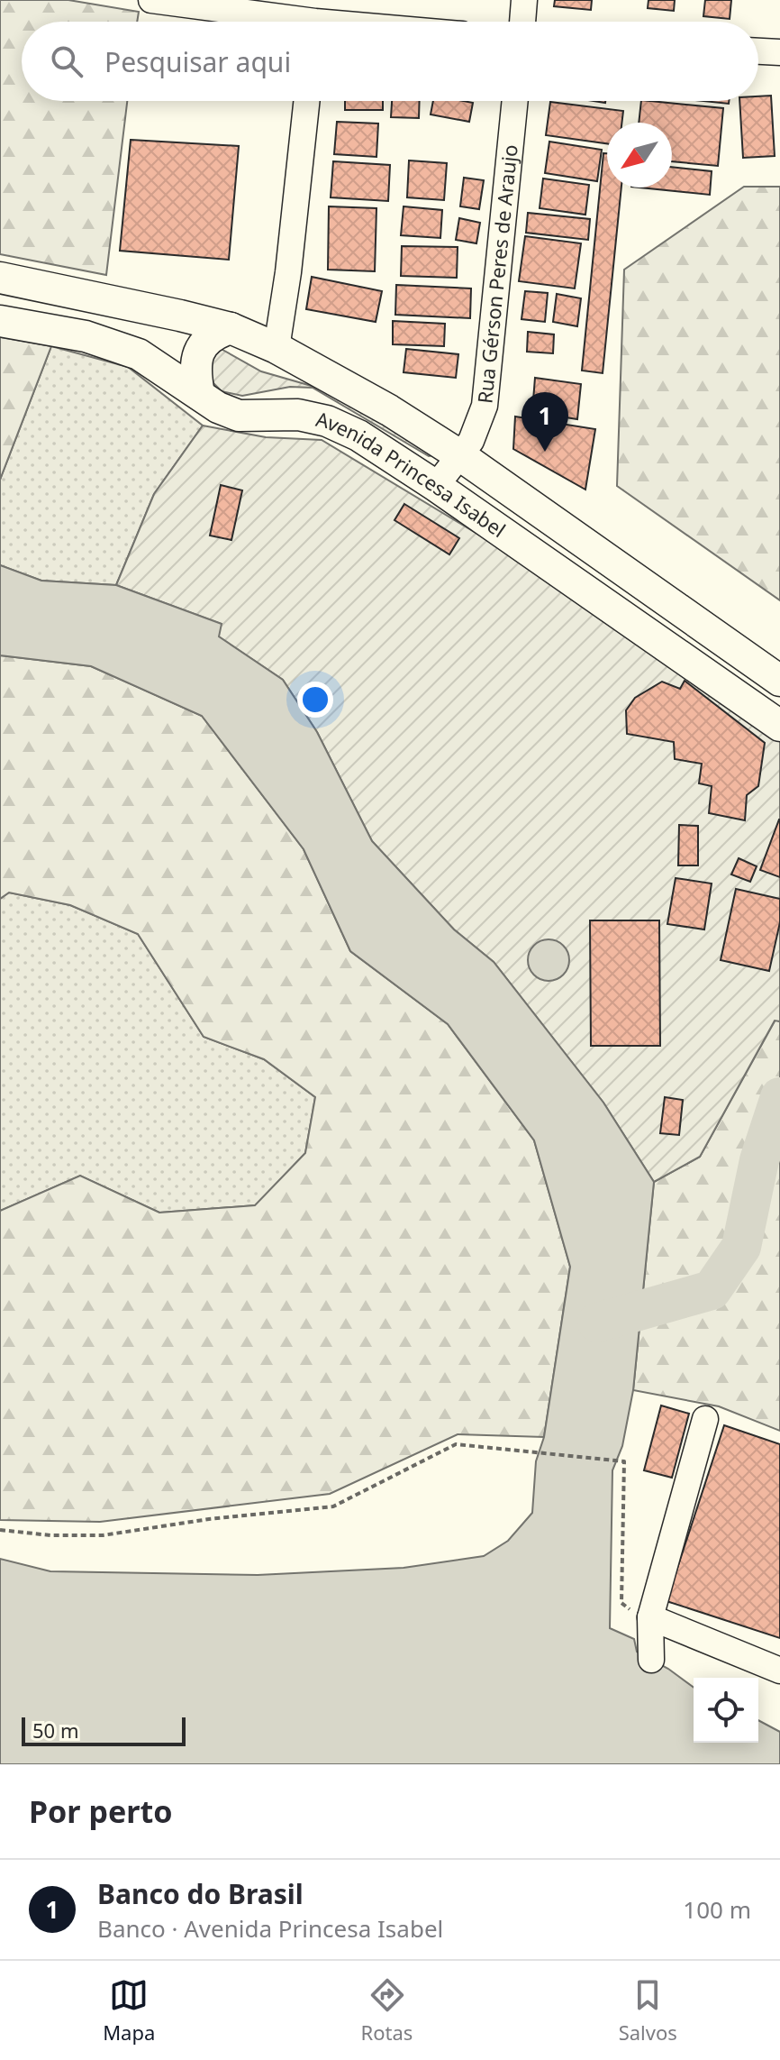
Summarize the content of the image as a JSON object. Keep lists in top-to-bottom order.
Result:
{
  "streets": {
    "main road": ["Avenida Princesa Isabel"],
    "street": ["Rua Gérson Peres de Araujo"]
  },
  "crossings": [
    ["Rua Gérson Peres de Araujo", "Avenida Princesa Isabel"]
  ],
  "scale_bar": "50 m",
  "north": "bottom left",
  "page": {
    "search": "Pesquisar aqui",
    "pins": "1",
    "scale": "50 m",
    "heading": "Por perto",
    "list": [
      {
        "mark": "1",
        "name": "Banco do Brasil",
        "note": "Banco · Avenida Princesa Isabel",
        "value": "100 m"
      }
    ],
    "nav": ["Mapa", "Rotas", "Salvos"]
  }
}
